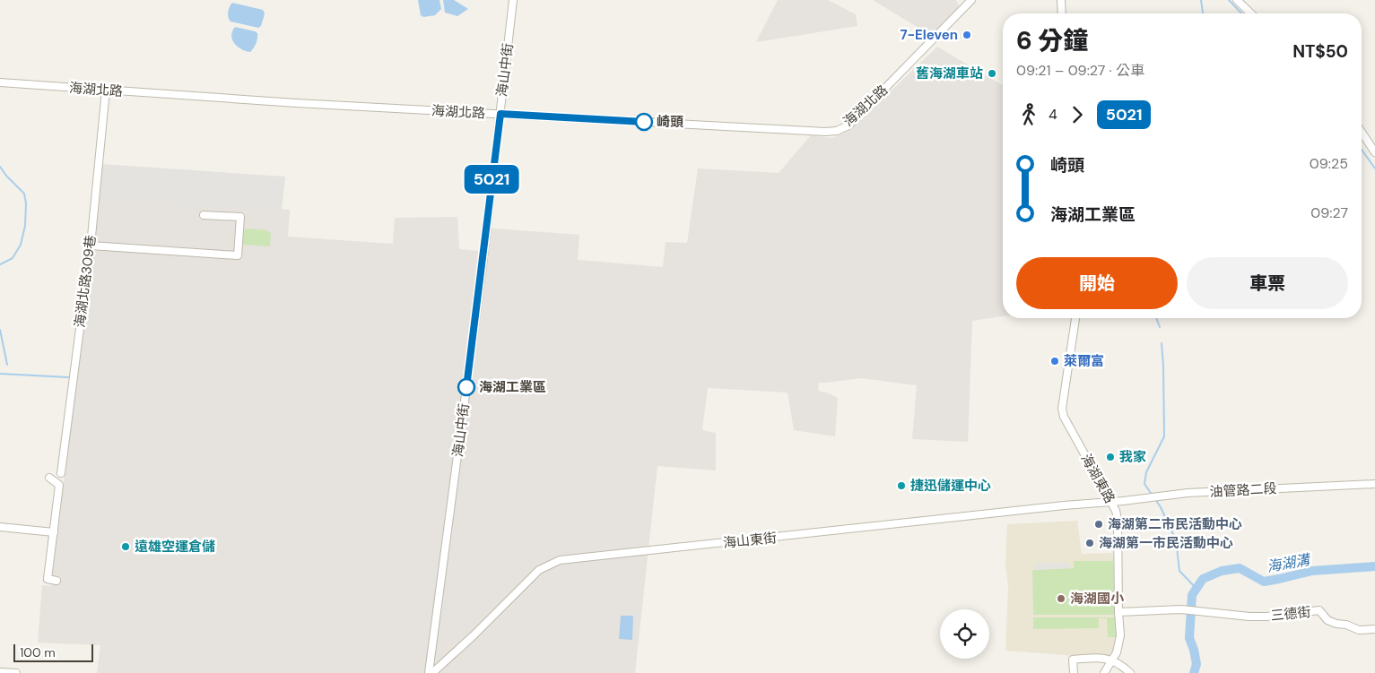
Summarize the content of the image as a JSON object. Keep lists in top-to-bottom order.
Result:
{
  "streets": {
    "street": [
      "海山中街",
      "海湖北路",
      "海湖北路309巷",
      "海湖東路",
      "油管路二段",
      "海山東街",
      "三德街"
    ]
  },
  "crossings": [
    ["海山中街", "海湖北路"],
    ["海湖北路", "海湖北路309巷"],
    ["海湖東路", "油管路二段"],
    ["海湖東路", "海山東街"],
    ["海湖東路", "三德街"],
    ["油管路二段", "海山東街"]
  ],
  "water": ["海湖溝"],
  "places": [
    "7-Eleven",
    "舊海湖車站",
    "崎頭",
    "萊爾富",
    "海湖工業區",
    "我家",
    "捷迅儲運中心",
    "海湖第二市民活動中心",
    "海湖第一市民活動中心",
    "遠雄空運倉儲",
    "海湖國小"
  ],
  "lines": ["bus line 5021"],
  "scale_bar": "100 m",
  "page": {
    "on_map": "5021",
    "heading": ["6 分鐘", "09:21 – 09:27 · 公車", "NT$50"],
    "legs": ["4", "5021"],
    "list": [
      {
        "name": "崎頭",
        "value": "09:25"
      },
      {
        "name": "海湖工業區",
        "value": "09:27"
      }
    ],
    "buttons": ["開始", "車票"],
    "scale": "100 m"
  }
}
